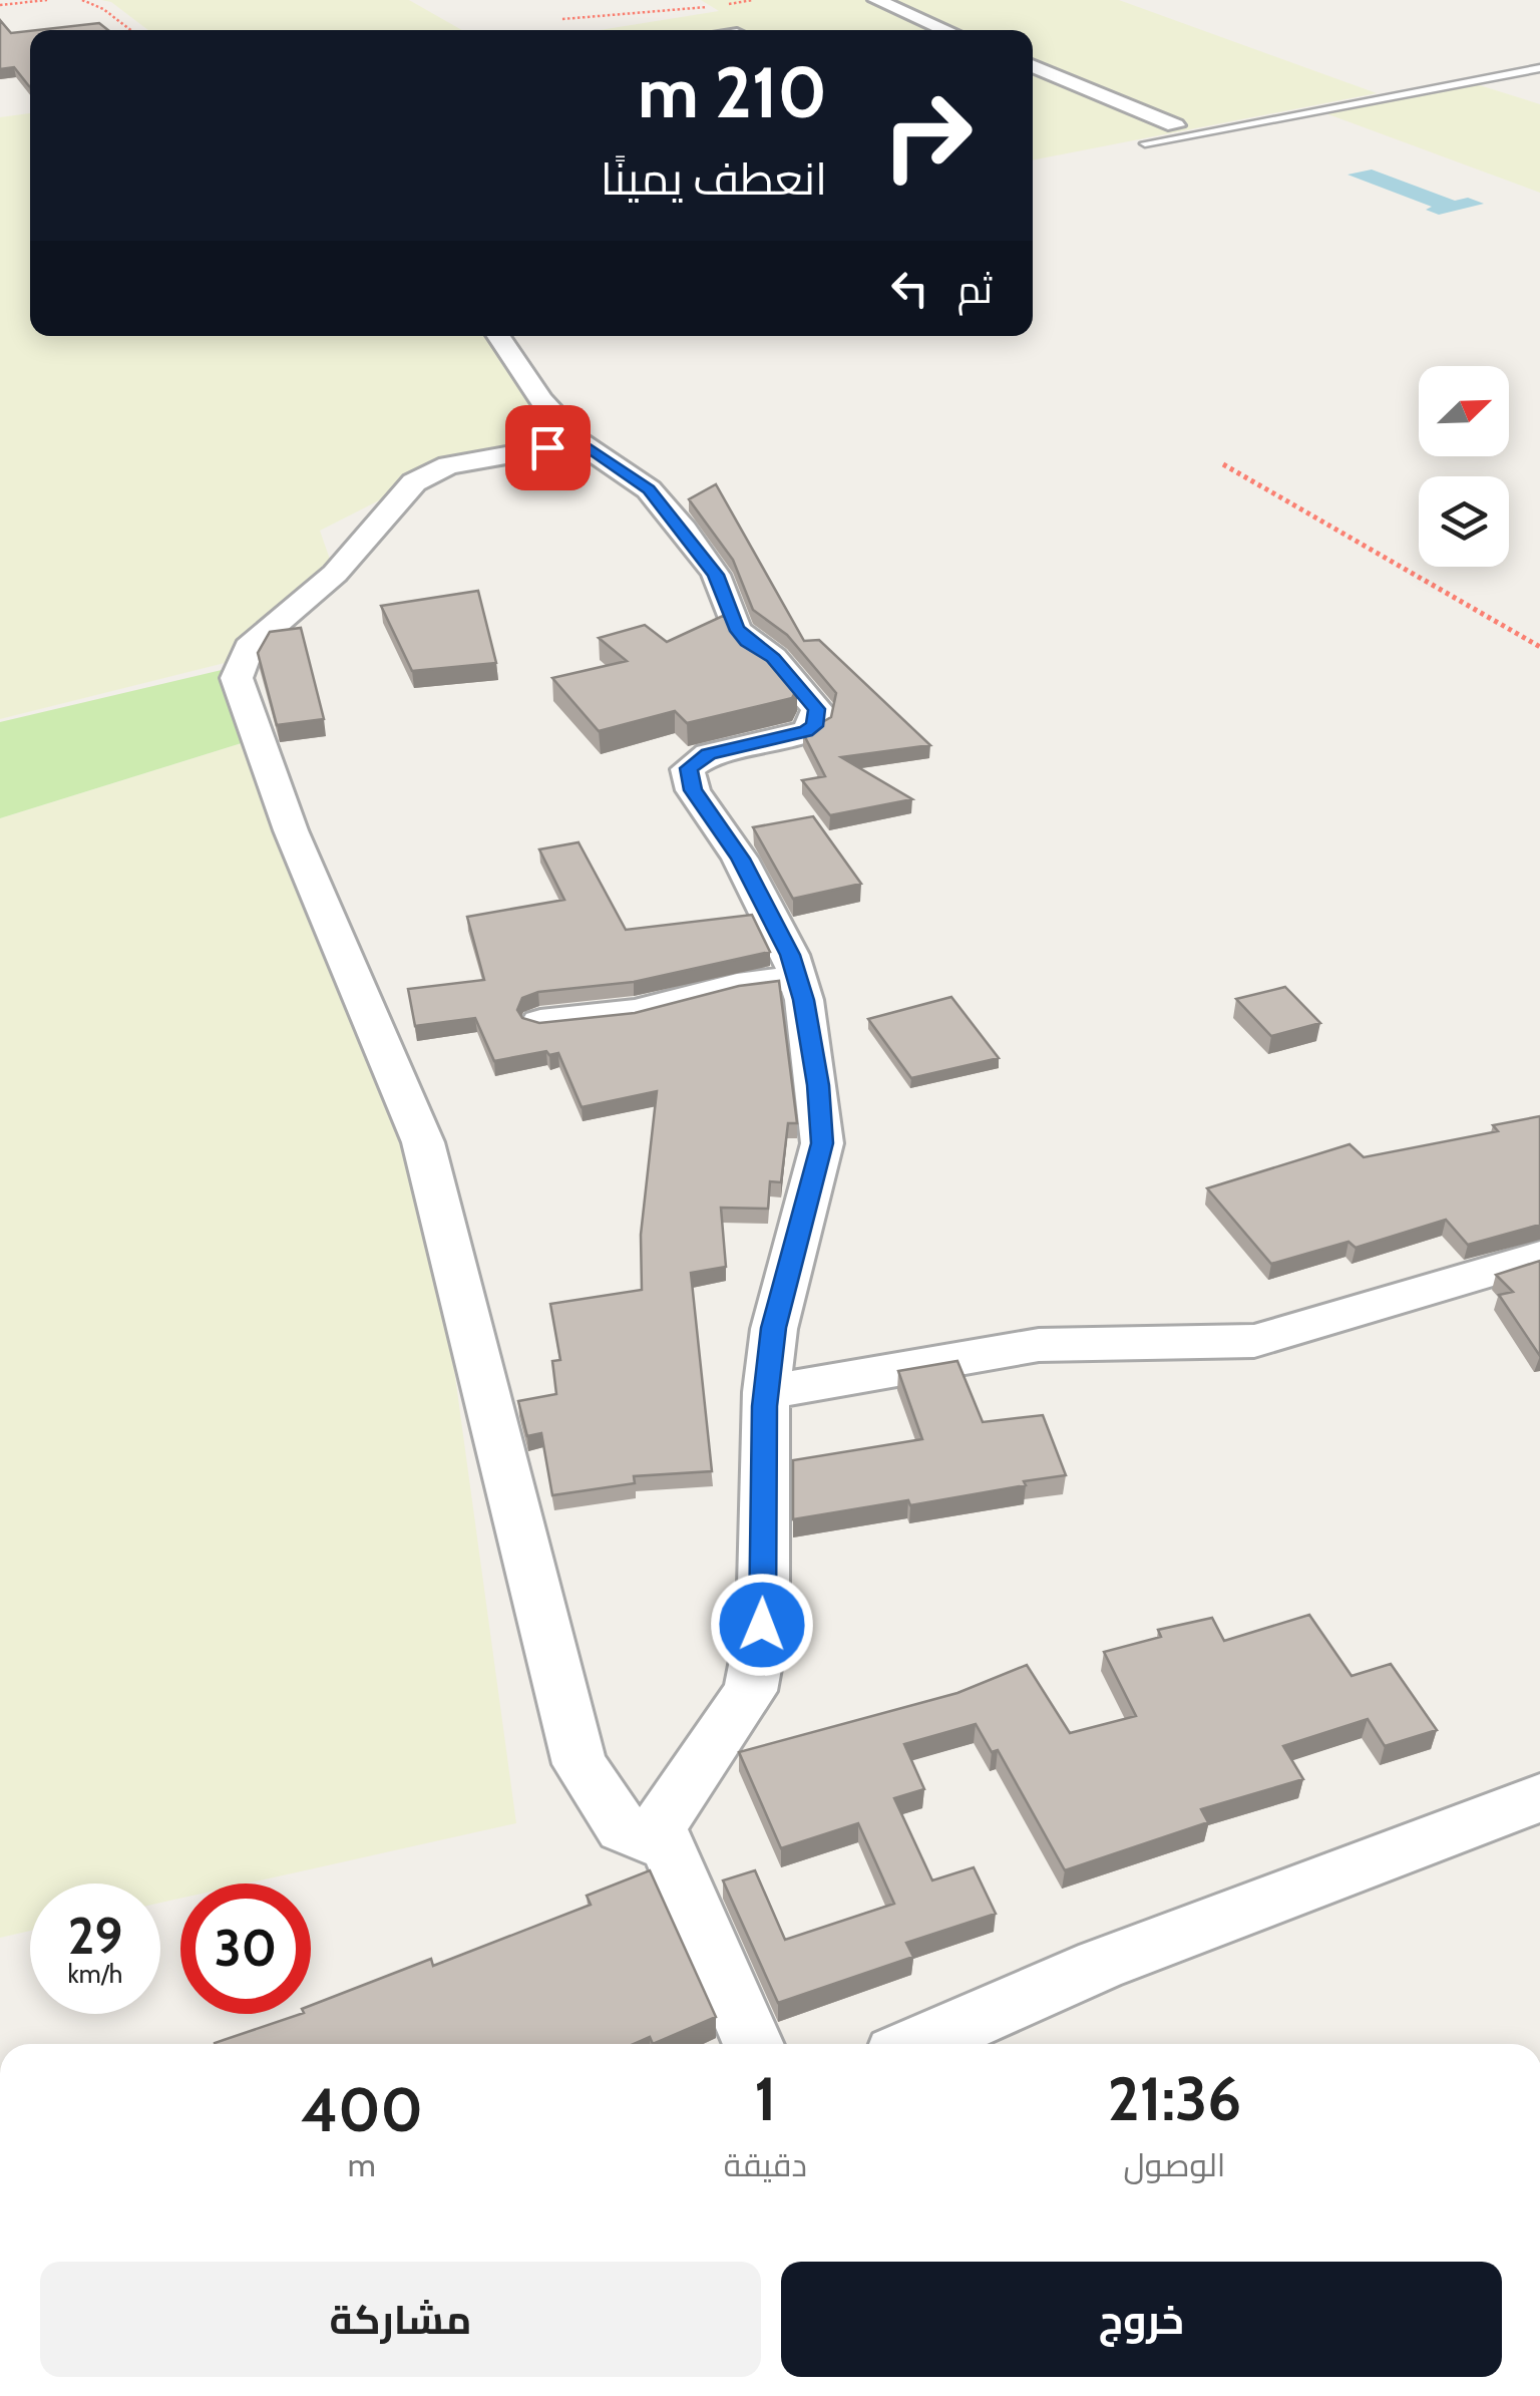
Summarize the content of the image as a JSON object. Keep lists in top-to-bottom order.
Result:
{
  "north": "top right",
  "page": {
    "turn": ["210 m", "انعطف يمينًا"],
    "then": "ثم",
    "speed": "29 km/h",
    "limit": "30",
    "eta": [
      "21:36",
      "الوصول",
      "1",
      "دقيقة",
      "400",
      "m"
    ],
    "buttons": ["خروج", "مشاركة"]
  }
}
